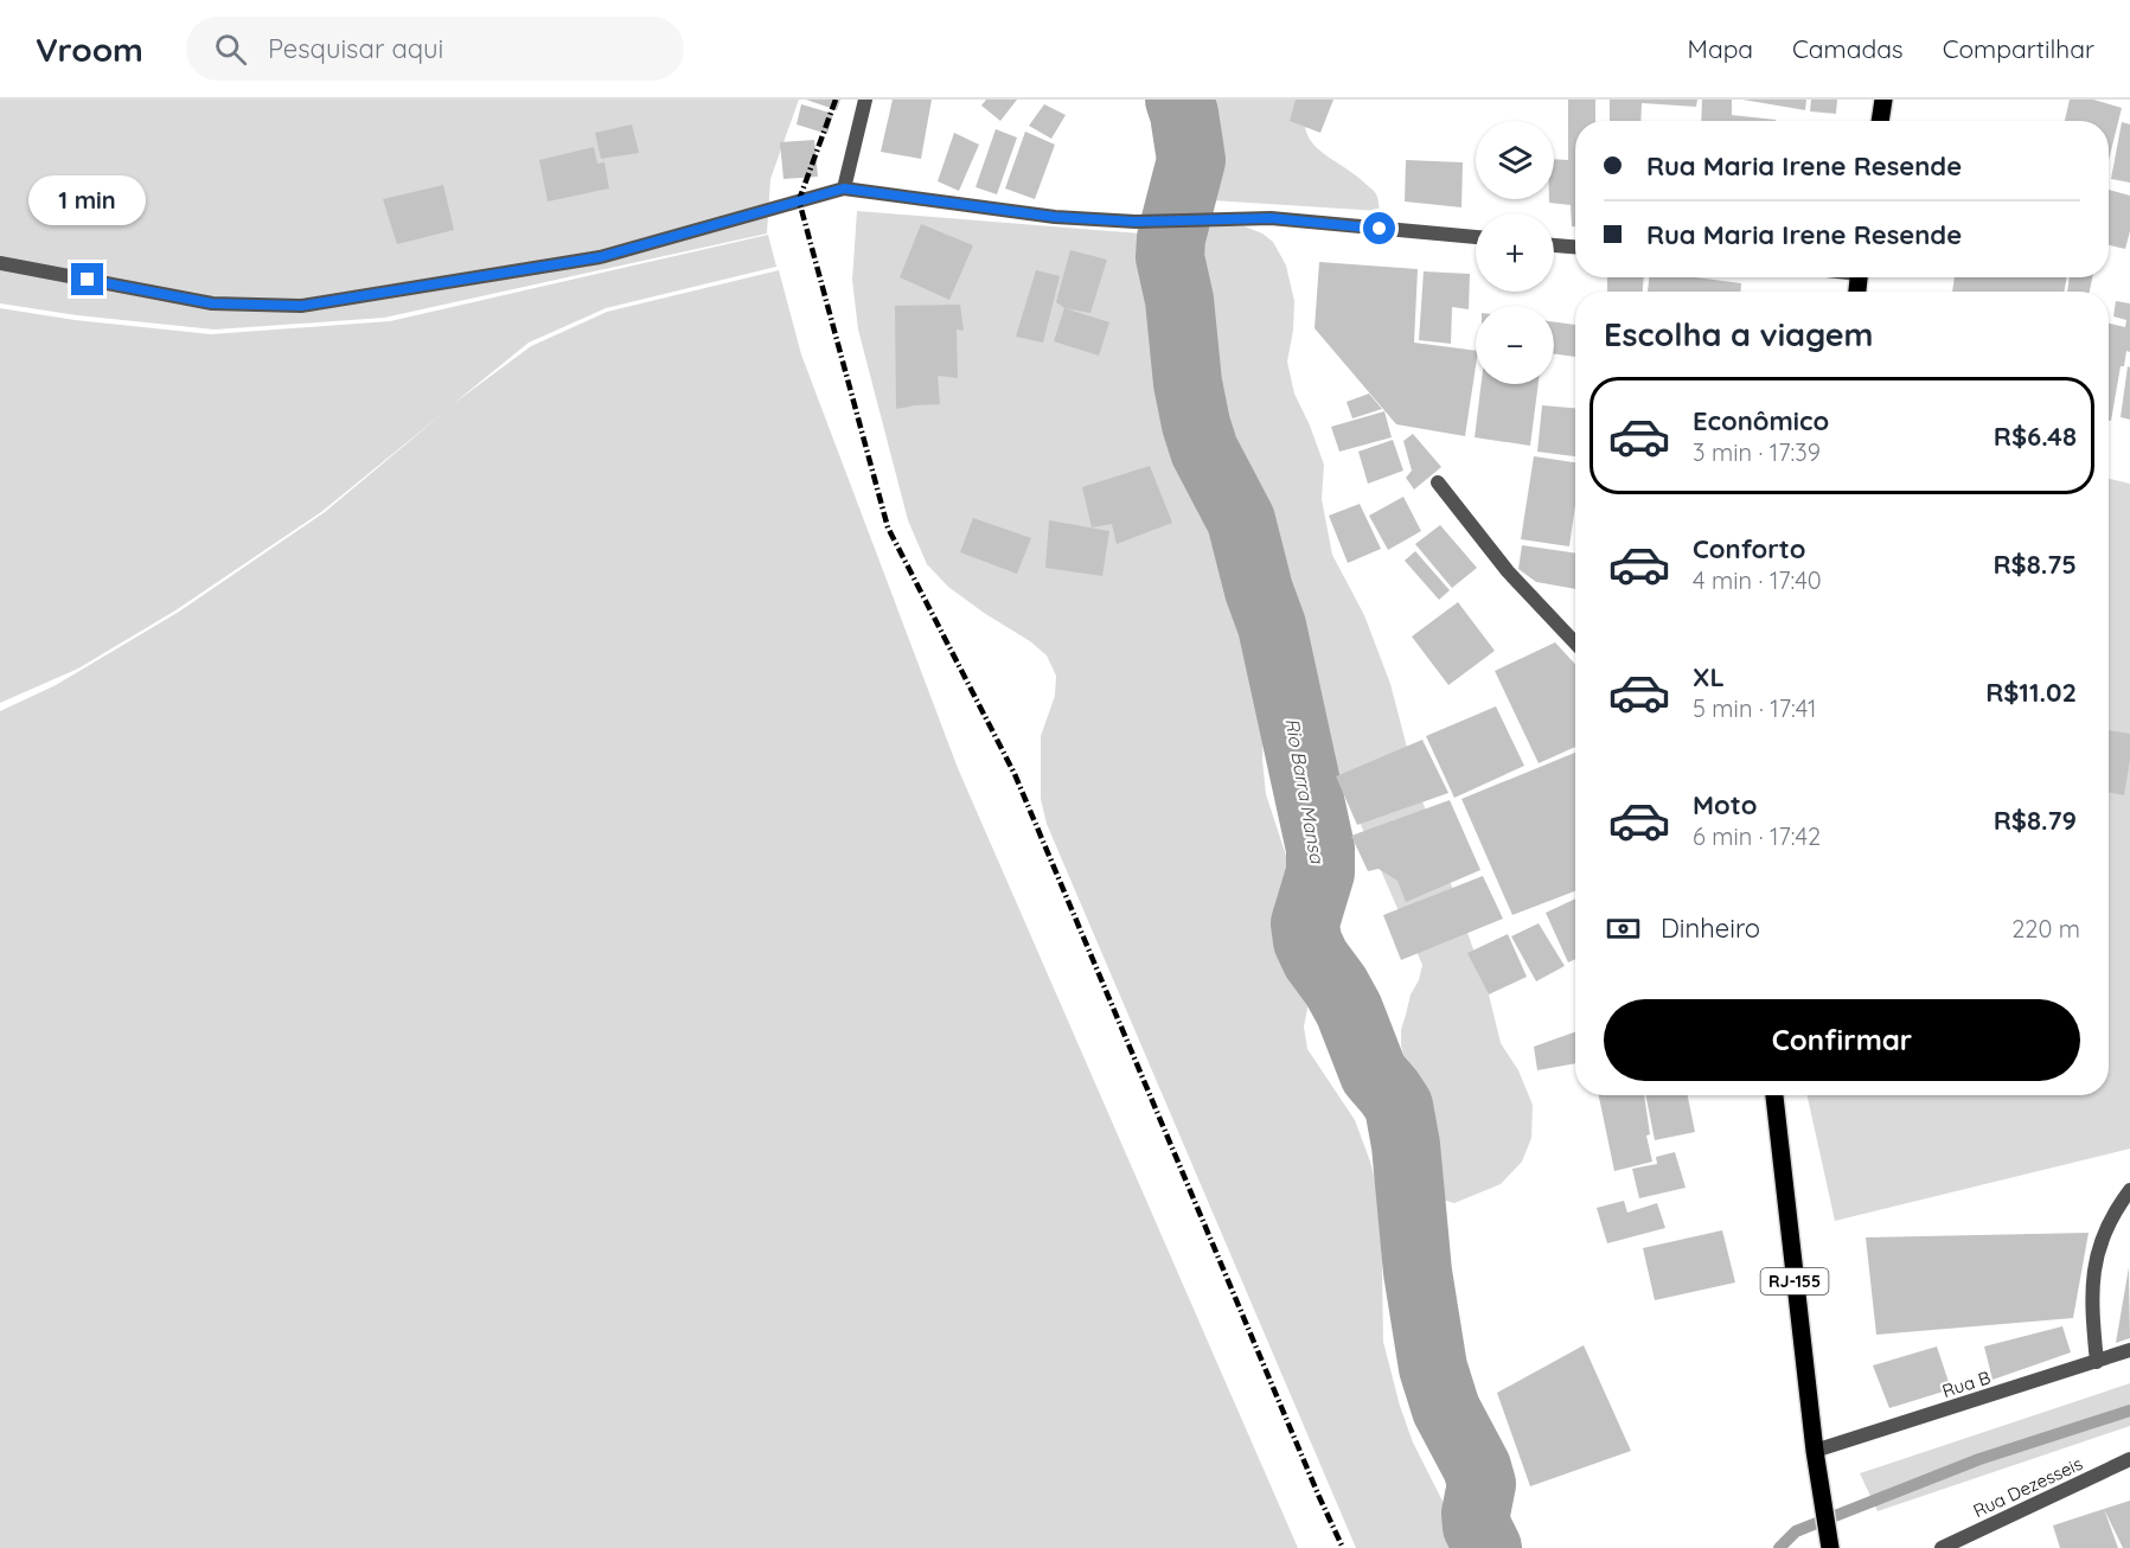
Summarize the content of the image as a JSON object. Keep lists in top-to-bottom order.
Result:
{
  "streets": {
    "main road": ["RJ-155"],
    "street": ["Rua B", "Rua Dezesseis"]
  },
  "crossings": [
    ["RJ-155", "Rua B"]
  ],
  "water": ["Rio Barra Mansa"],
  "page": {
    "header": "Vroom",
    "search": "Pesquisar aqui",
    "nav": ["Mapa", "Camadas", "Compartilhar"],
    "map_buttons": ["+", "−"],
    "banner": ["Rua Maria Irene Resende", "Rua Maria Irene Resende"],
    "bubble": "1 min",
    "heading": "Escolha a viagem",
    "list": [
      {
        "name": "Econômico",
        "note": "3 min · 17:39",
        "value": "R$6.48"
      },
      {
        "name": "Conforto",
        "note": "4 min · 17:40",
        "value": "R$8.75"
      },
      {
        "name": "XL",
        "note": "5 min · 17:41",
        "value": "R$11.02"
      },
      {
        "name": "Moto",
        "note": "6 min · 17:42",
        "value": "R$8.79"
      }
    ],
    "pay": ["Dinheiro", "220 m"],
    "buttons": "Confirmar"
  }
}
